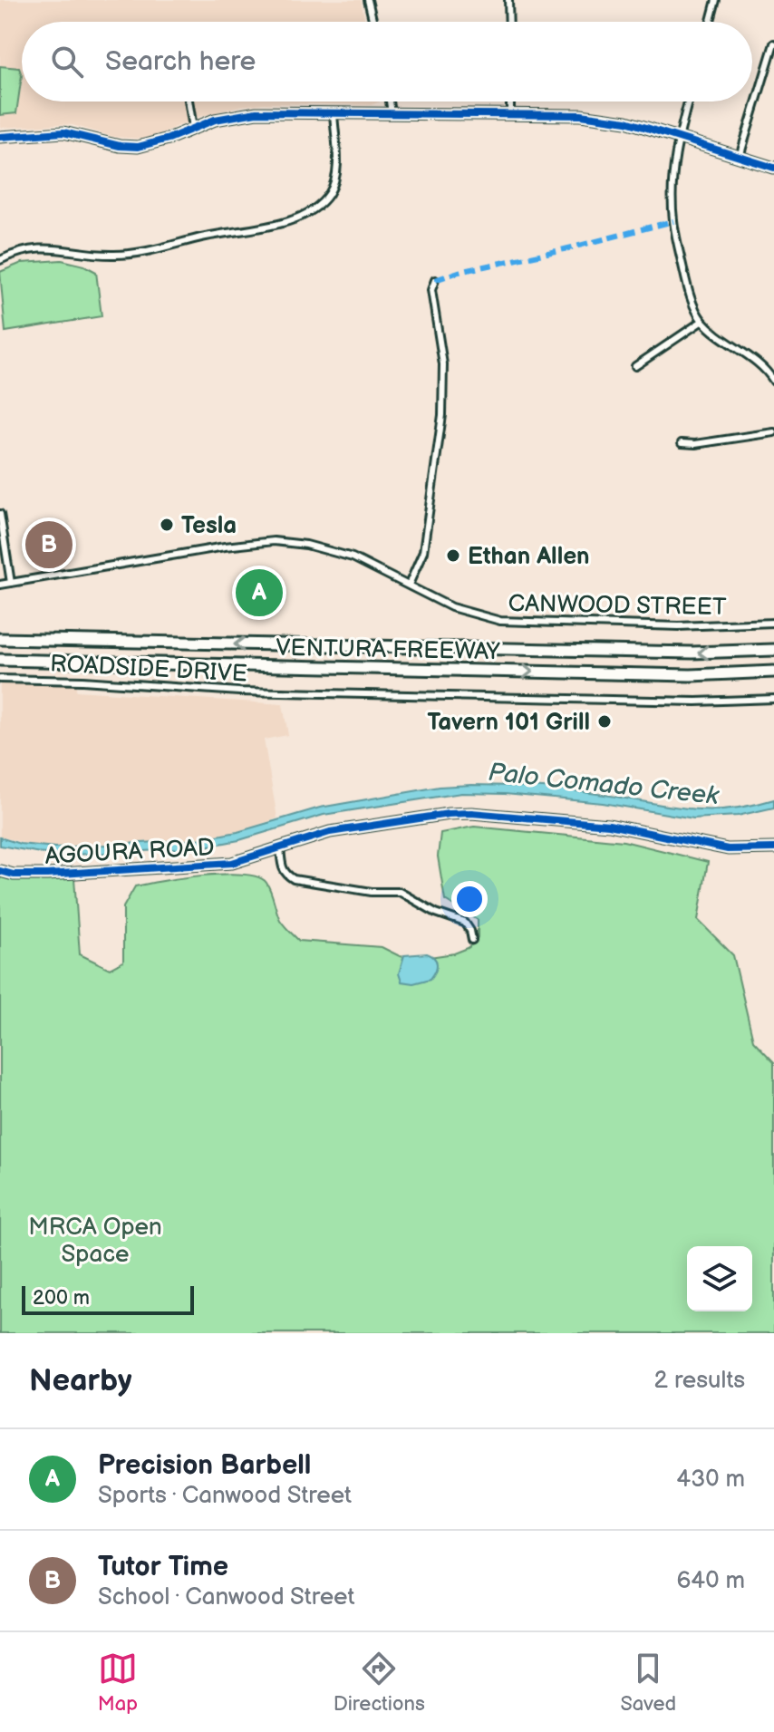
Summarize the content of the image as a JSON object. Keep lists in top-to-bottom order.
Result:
{
  "streets": {
    "highway": ["VENTURA FREEWAY"],
    "street": ["CANWOOD STREET", "ROADSIDE DRIVE", "AGOURA ROAD"]
  },
  "water": ["Palo Comado Creek"],
  "parks": ["MRCA Open Space"],
  "places": ["Tesla", "Ethan Allen", "Tavern 101 Grill"],
  "scale_bar": "200 m",
  "page": {
    "search": "Search here",
    "pins": ["B", "A"],
    "scale": "200 m",
    "heading": ["Nearby", "2 results"],
    "list": [
      {
        "mark": "A",
        "name": "Precision Barbell",
        "note": "Sports · Canwood Street",
        "value": "430 m"
      },
      {
        "mark": "B",
        "name": "Tutor Time",
        "note": "School · Canwood Street",
        "value": "640 m"
      }
    ],
    "nav": ["Map", "Directions", "Saved"]
  }
}
